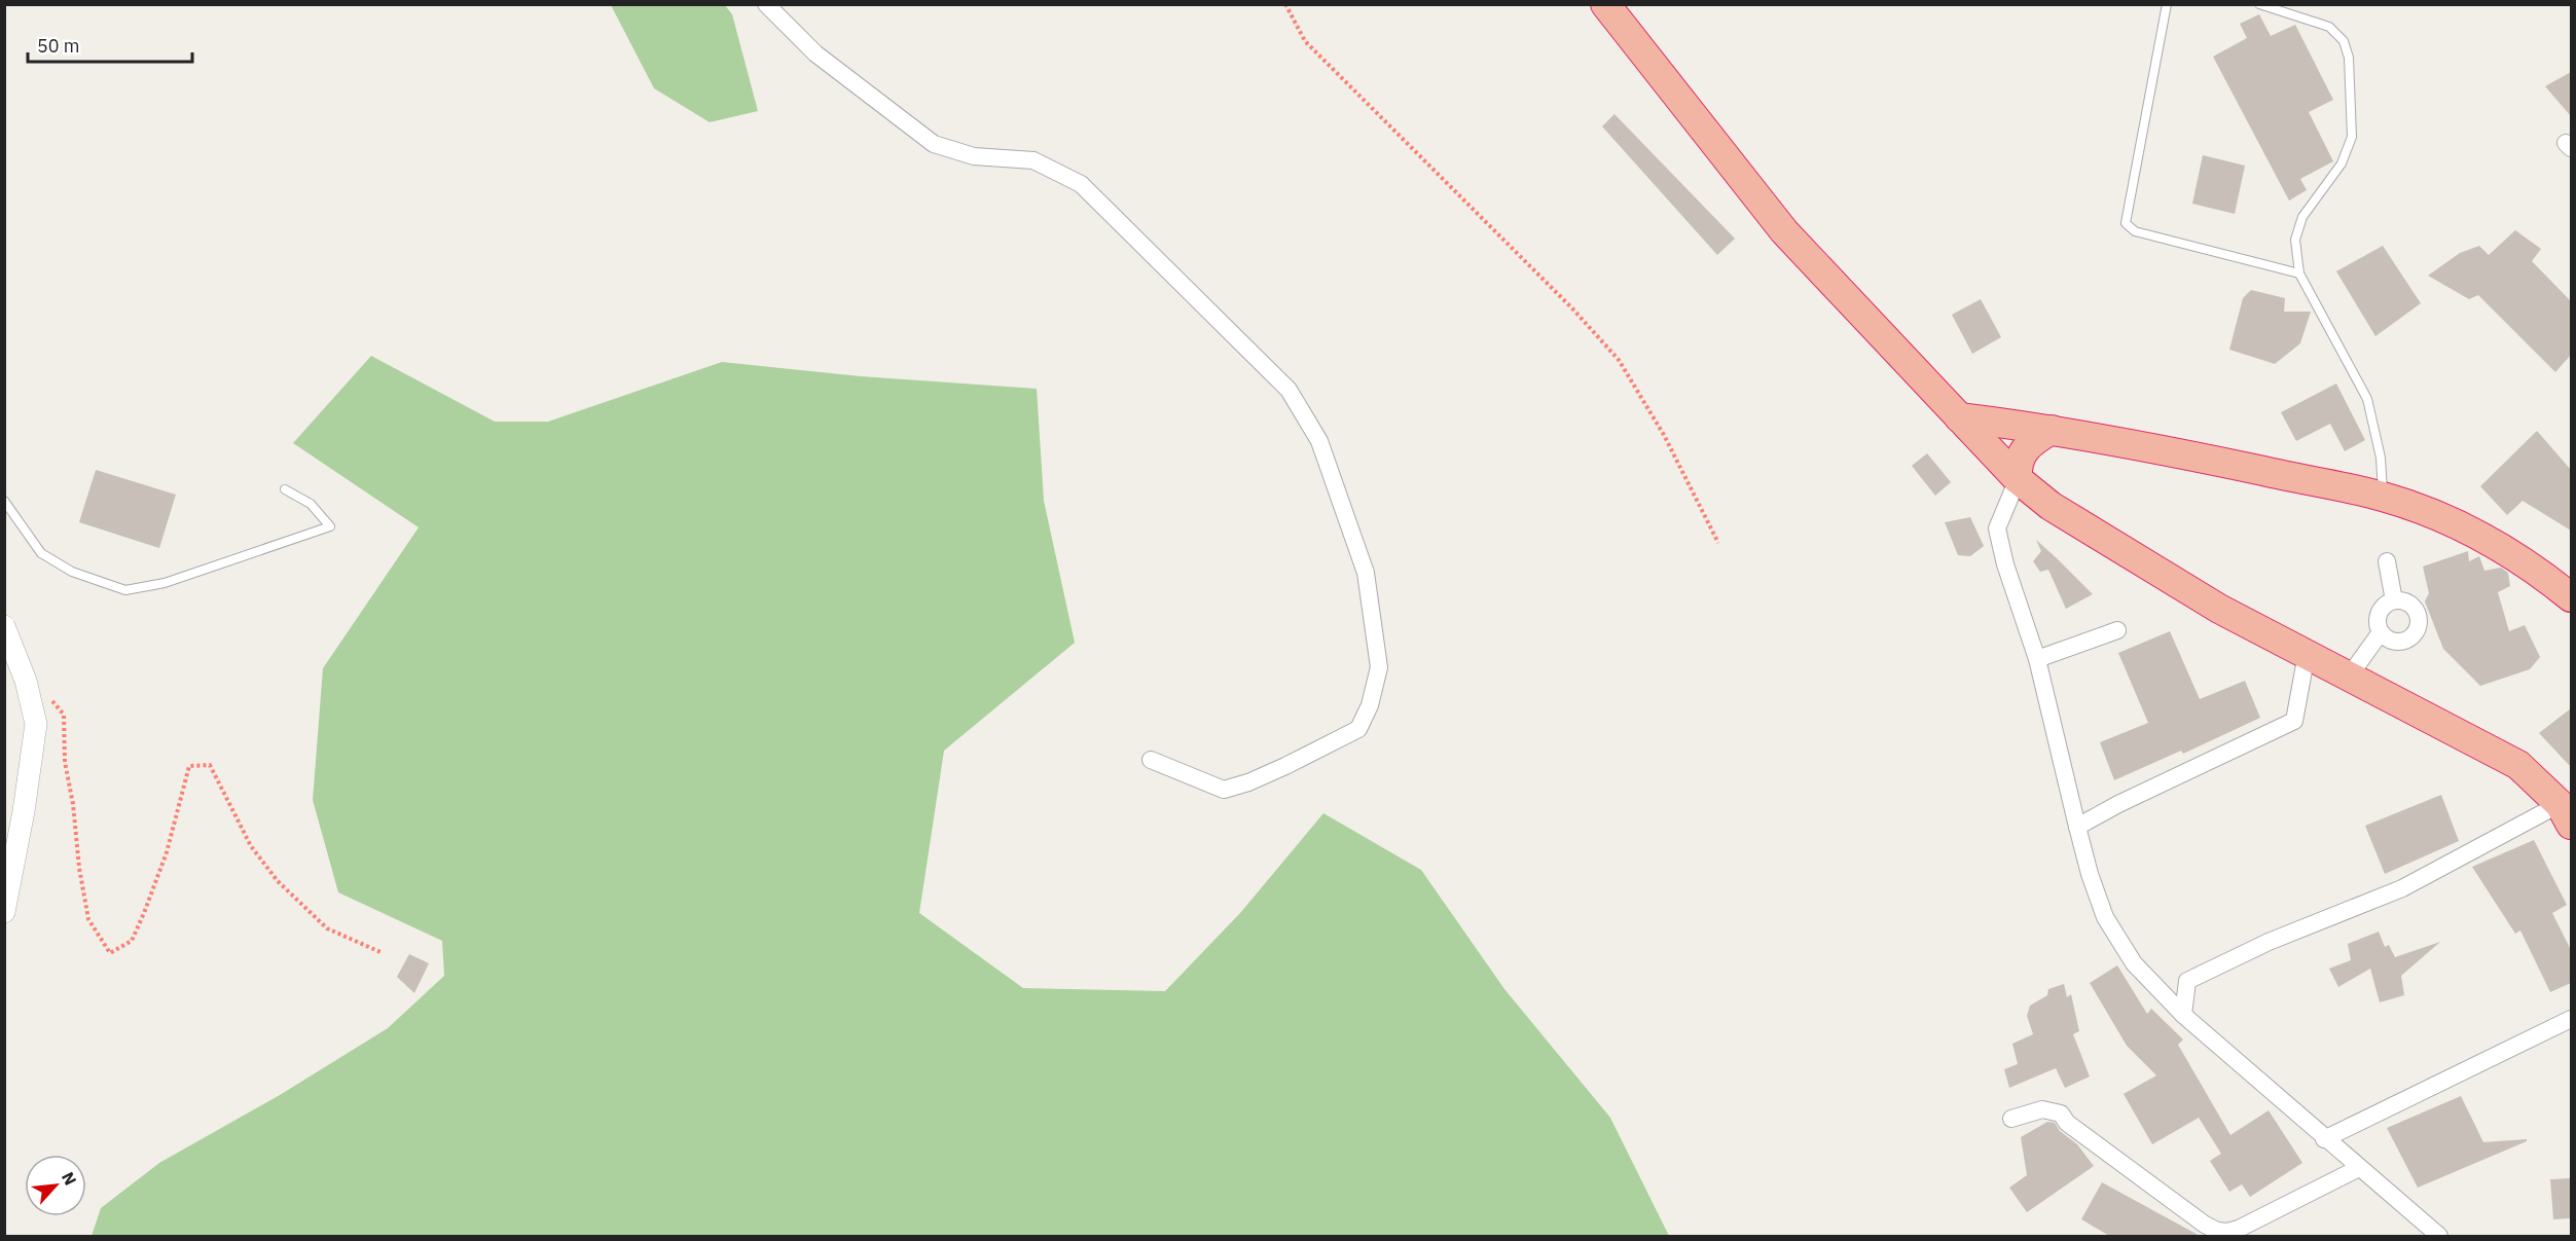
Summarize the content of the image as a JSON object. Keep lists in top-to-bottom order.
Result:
{
  "scale_bar": "50 m",
  "north": "top right"
}
